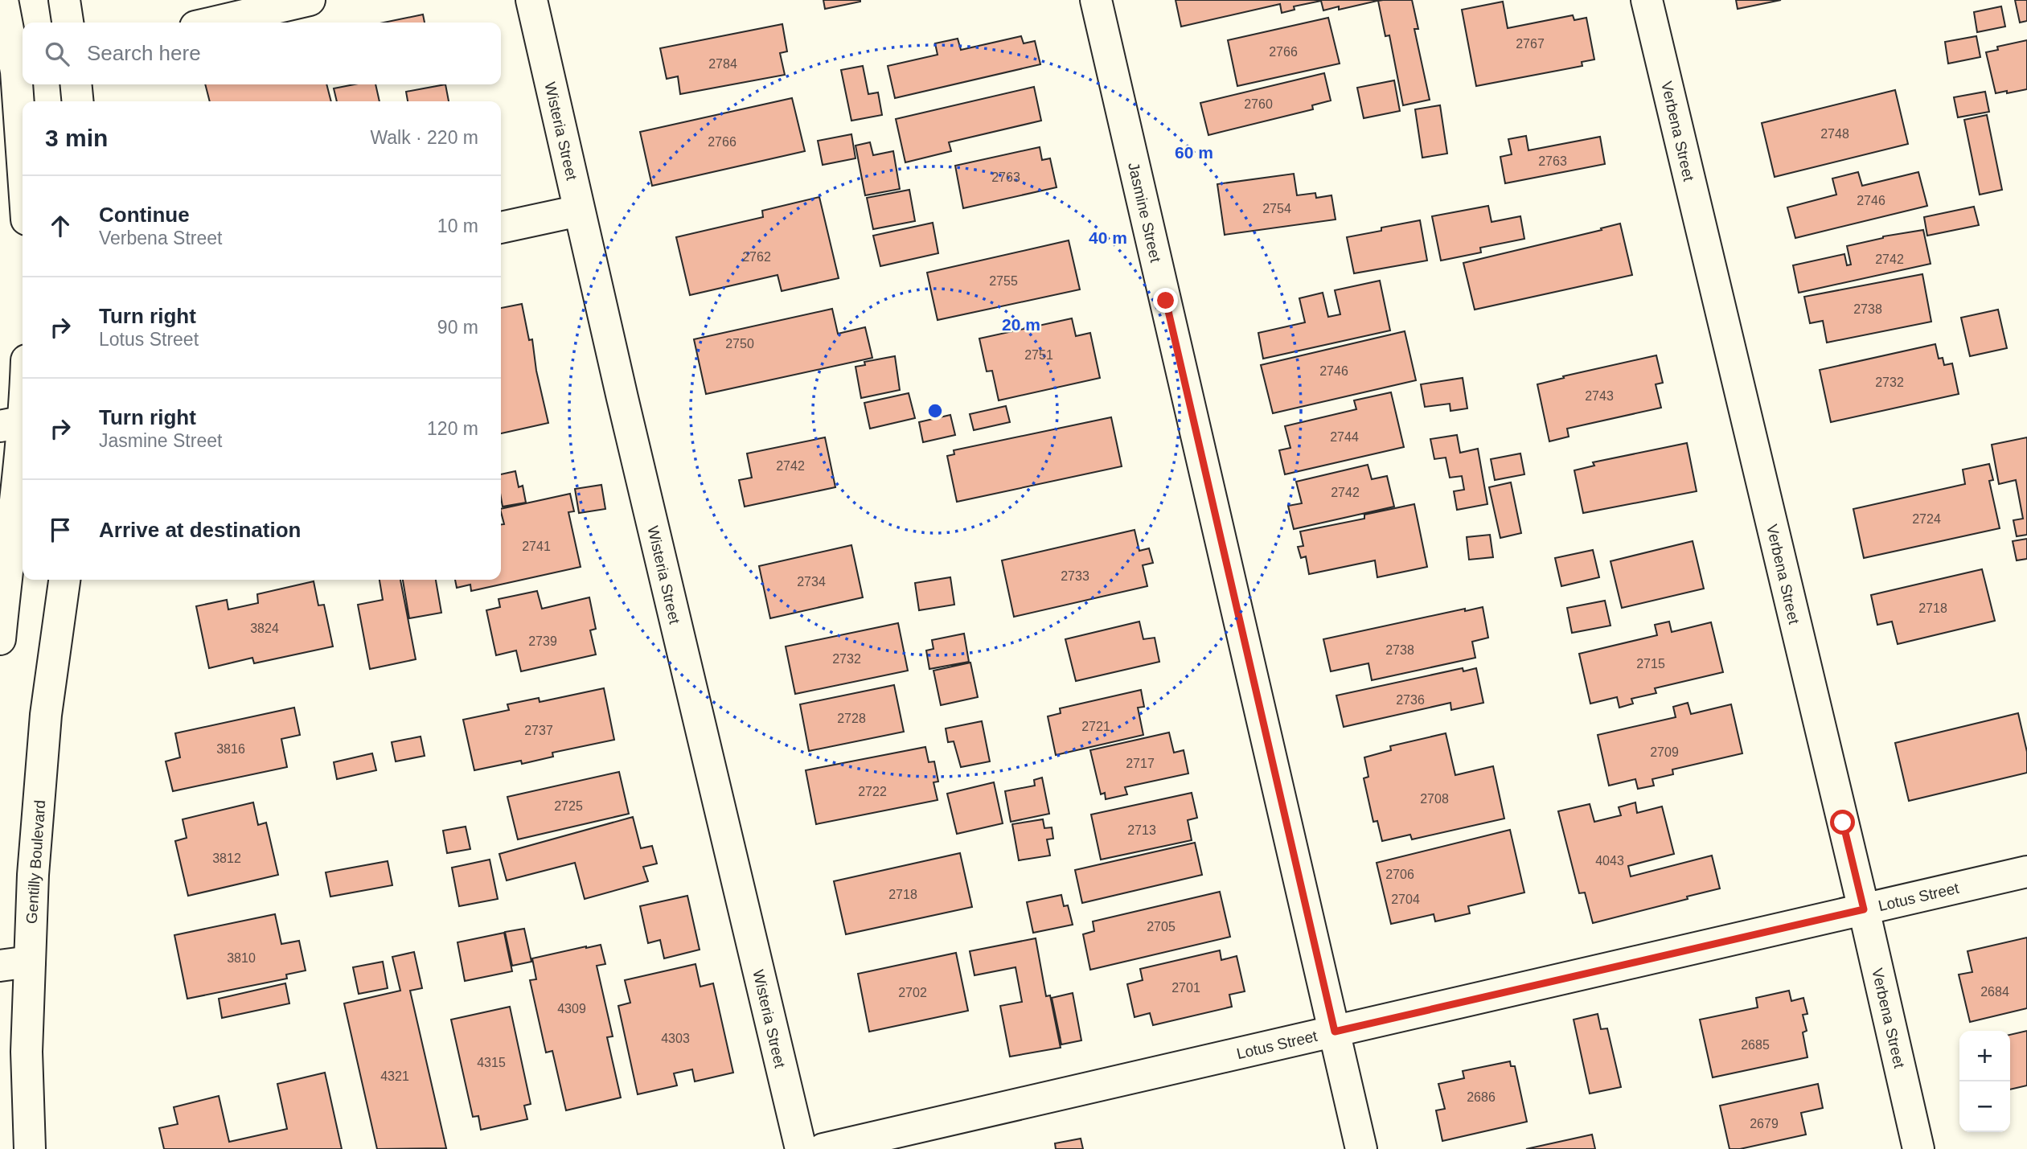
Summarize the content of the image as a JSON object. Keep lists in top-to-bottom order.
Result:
{
  "streets": {
    "street": [
      "Wisteria Street",
      "Verbena Street",
      "Jasmine Street",
      "Gentilly Boulevard",
      "Lotus Street"
    ]
  },
  "crossings": [
    ["Verbena Street", "Lotus Street"],
    ["Jasmine Street", "Lotus Street"]
  ],
  "house_numbers": [
    "2767",
    "2766",
    "2784",
    "2760",
    "2748",
    "2766",
    "2763",
    "2763",
    "2746",
    "2754",
    "2762",
    "2742",
    "2755",
    "2738",
    "2750",
    "2751",
    "2746",
    "2732",
    "2743",
    "2744",
    "2742",
    "2742",
    "2724",
    "2741",
    "2733",
    "2734",
    "2718",
    "3824",
    "2739",
    "2738",
    "2732",
    "2715",
    "2736",
    "2728",
    "2721",
    "2737",
    "3816",
    "2709",
    "2717",
    "2722",
    "2708",
    "2725",
    "2713",
    "3812",
    "4043",
    "2706",
    "2718",
    "2704",
    "2705",
    "3810",
    "2701",
    "2684",
    "2702",
    "4309",
    "4303",
    "2685",
    "4315",
    "4321",
    "2686",
    "2679"
  ],
  "page": {
    "search": "Search here",
    "heading": ["3 min", "Walk · 220 m"],
    "list": [
      ["Continue", "Verbena Street", "10 m"],
      ["Turn right", "Lotus Street", "90 m"],
      ["Turn right", "Jasmine Street", "120 m"],
      "Arrive at destination"
    ],
    "map_buttons": ["+", "−"]
  },
  "rings": ["60 m", "40 m", "20 m"]
}
